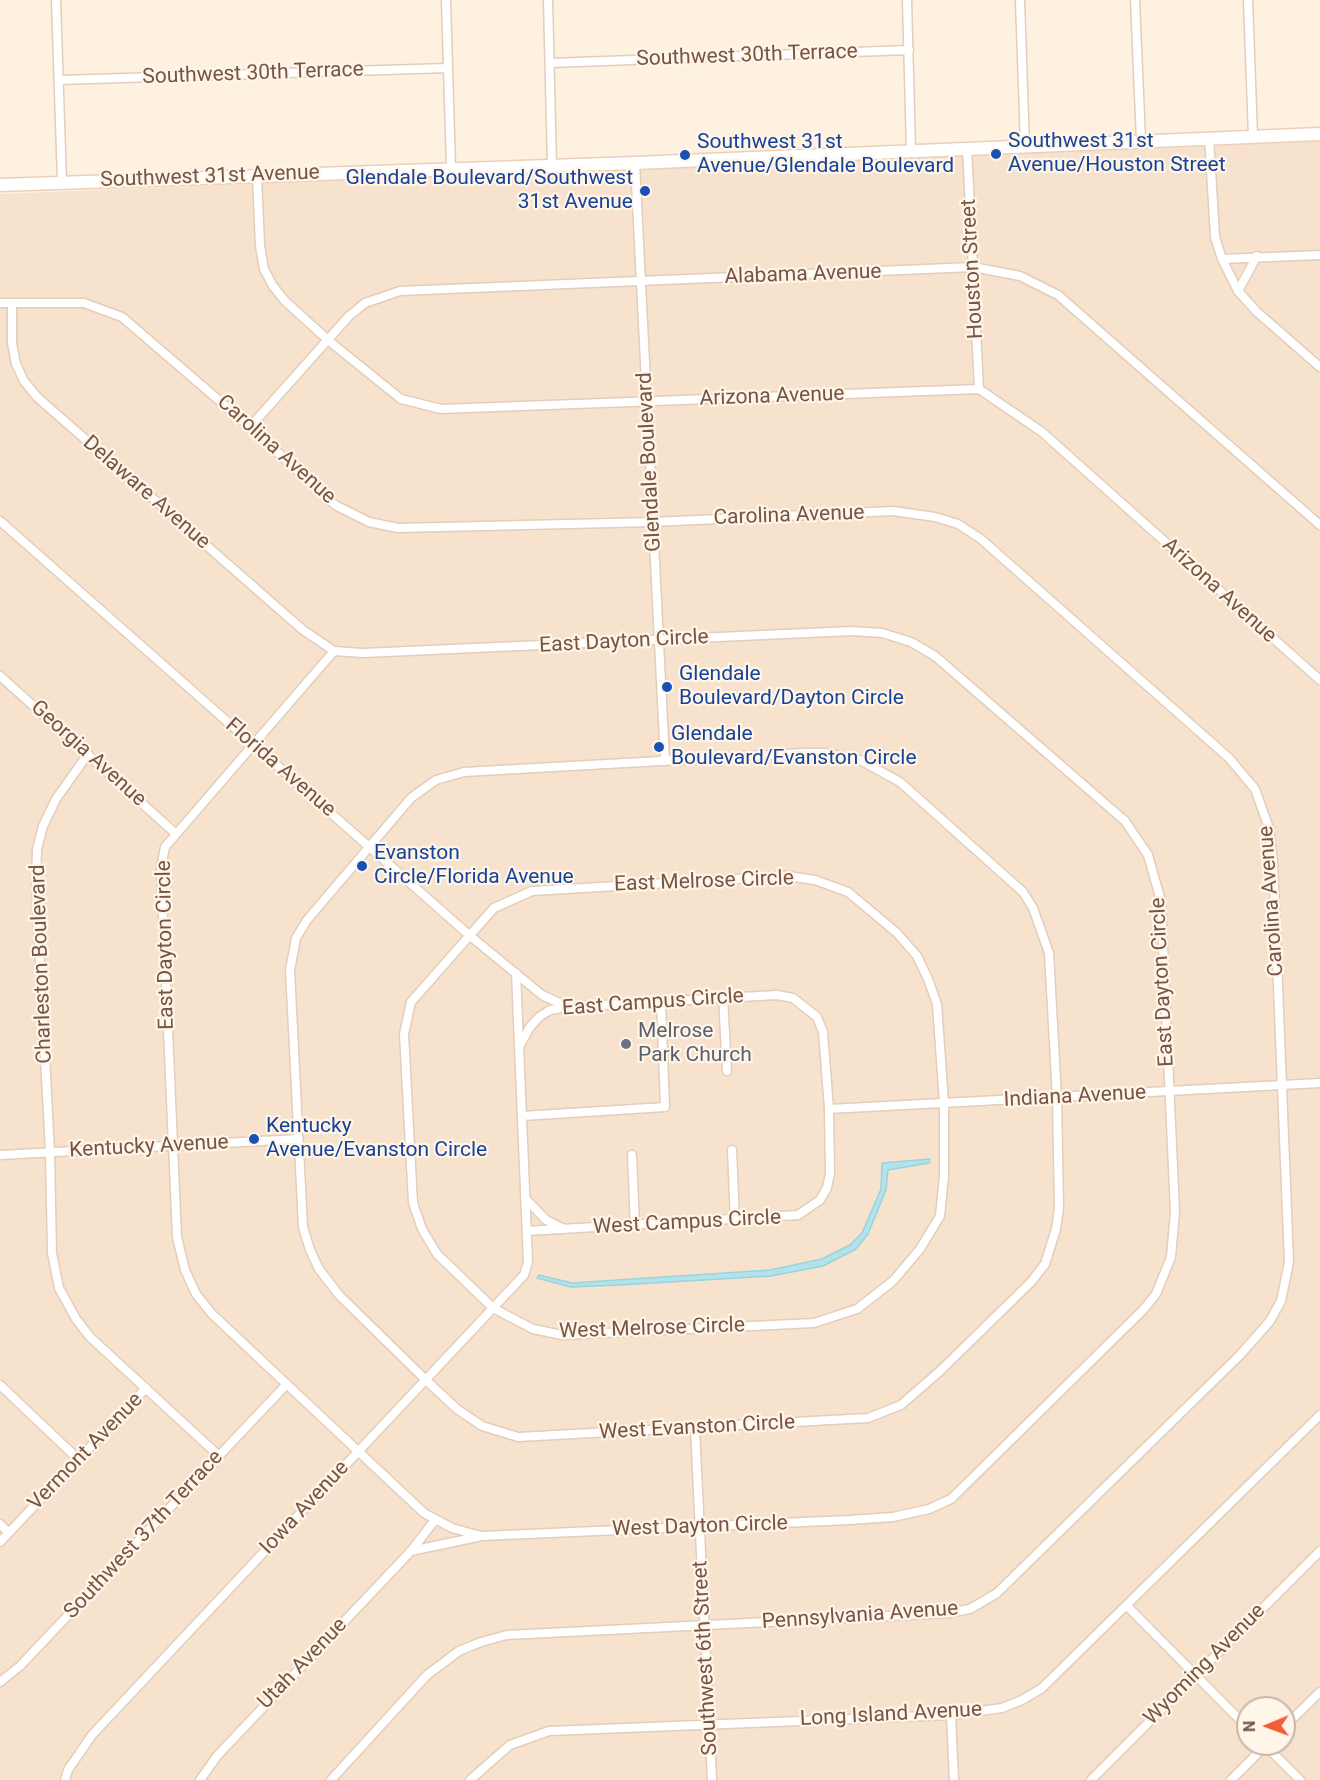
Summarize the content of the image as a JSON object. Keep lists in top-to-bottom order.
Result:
{
  "streets": {
    "main road": ["Southwest 31st Avenue"],
    "street": [
      "Southwest 30th Terrace",
      "Houston Street",
      "Alabama Avenue",
      "Arizona Avenue",
      "Carolina Avenue",
      "Glendale Boulevard",
      "Delaware Avenue",
      "East Dayton Circle",
      "Georgia Avenue",
      "Florida Avenue",
      "East Melrose Circle",
      "Charleston Boulevard",
      "East Campus Circle",
      "Indiana Avenue",
      "Kentucky Avenue",
      "West Campus Circle",
      "West Melrose Circle",
      "West Evanston Circle",
      "Vermont Avenue",
      "Iowa Avenue",
      "West Dayton Circle",
      "Southwest 37th Terrace",
      "Pennsylvania Avenue",
      "Southwest 6th Street",
      "Utah Avenue",
      "Wyoming Avenue",
      "Long Island Avenue"
    ]
  },
  "crossings": [
    ["Southwest 31st Avenue", "Houston Street"],
    ["Southwest 31st Avenue", "Arizona Avenue"],
    ["Southwest 31st Avenue", "Glendale Boulevard"],
    ["Houston Street", "Alabama Avenue"],
    ["Houston Street", "Arizona Avenue"],
    ["Alabama Avenue", "Arizona Avenue"],
    ["Alabama Avenue", "Carolina Avenue"],
    ["Alabama Avenue", "Glendale Boulevard"],
    ["Arizona Avenue", "Glendale Boulevard"],
    ["Carolina Avenue", "Glendale Boulevard"],
    ["Carolina Avenue", "Delaware Avenue"],
    ["Carolina Avenue", "Indiana Avenue"],
    ["Carolina Avenue", "Pennsylvania Avenue"],
    ["Glendale Boulevard", "East Dayton Circle"],
    ["Glendale Boulevard", "West Evanston Circle"],
    ["Delaware Avenue", "East Dayton Circle"],
    ["East Dayton Circle", "Georgia Avenue"],
    ["East Dayton Circle", "Florida Avenue"],
    ["East Dayton Circle", "Indiana Avenue"],
    ["East Dayton Circle", "Kentucky Avenue"],
    ["East Dayton Circle", "West Dayton Circle"],
    ["Georgia Avenue", "Charleston Boulevard"],
    ["Florida Avenue", "East Melrose Circle"],
    ["Florida Avenue", "East Campus Circle"],
    ["Florida Avenue", "West Evanston Circle"],
    ["East Melrose Circle", "Indiana Avenue"],
    ["East Melrose Circle", "West Melrose Circle"],
    ["Charleston Boulevard", "Kentucky Avenue"],
    ["Charleston Boulevard", "Vermont Avenue"],
    ["Charleston Boulevard", "Southwest 37th Terrace"],
    ["East Campus Circle", "Indiana Avenue"],
    ["East Campus Circle", "West Campus Circle"],
    ["Indiana Avenue", "West Campus Circle"],
    ["Indiana Avenue", "West Melrose Circle"],
    ["Indiana Avenue", "West Evanston Circle"],
    ["Indiana Avenue", "West Dayton Circle"],
    ["Indiana Avenue", "Pennsylvania Avenue"],
    ["Kentucky Avenue", "West Evanston Circle"],
    ["Kentucky Avenue", "West Dayton Circle"],
    ["West Campus Circle", "Iowa Avenue"],
    ["West Melrose Circle", "Iowa Avenue"],
    ["West Evanston Circle", "Iowa Avenue"],
    ["West Evanston Circle", "Southwest 6th Street"],
    ["Iowa Avenue", "West Dayton Circle"],
    ["West Dayton Circle", "Southwest 37th Terrace"],
    ["West Dayton Circle", "Southwest 6th Street"],
    ["West Dayton Circle", "Utah Avenue"],
    ["Pennsylvania Avenue", "Southwest 6th Street"],
    ["Southwest 6th Street", "Long Island Avenue"]
  ],
  "places": [
    "Southwest 31st Avenue/Houston Street",
    "Southwest 31st Avenue/Glendale Boulevard",
    "Glendale Boulevard/Southwest 31st Avenue",
    "Glendale Boulevard/Dayton Circle",
    "Glendale Boulevard/Evanston Circle",
    "Evanston Circle/Florida Avenue",
    "Melrose Park Church",
    "Kentucky Avenue/Evanston Circle"
  ],
  "north": "left"
}
